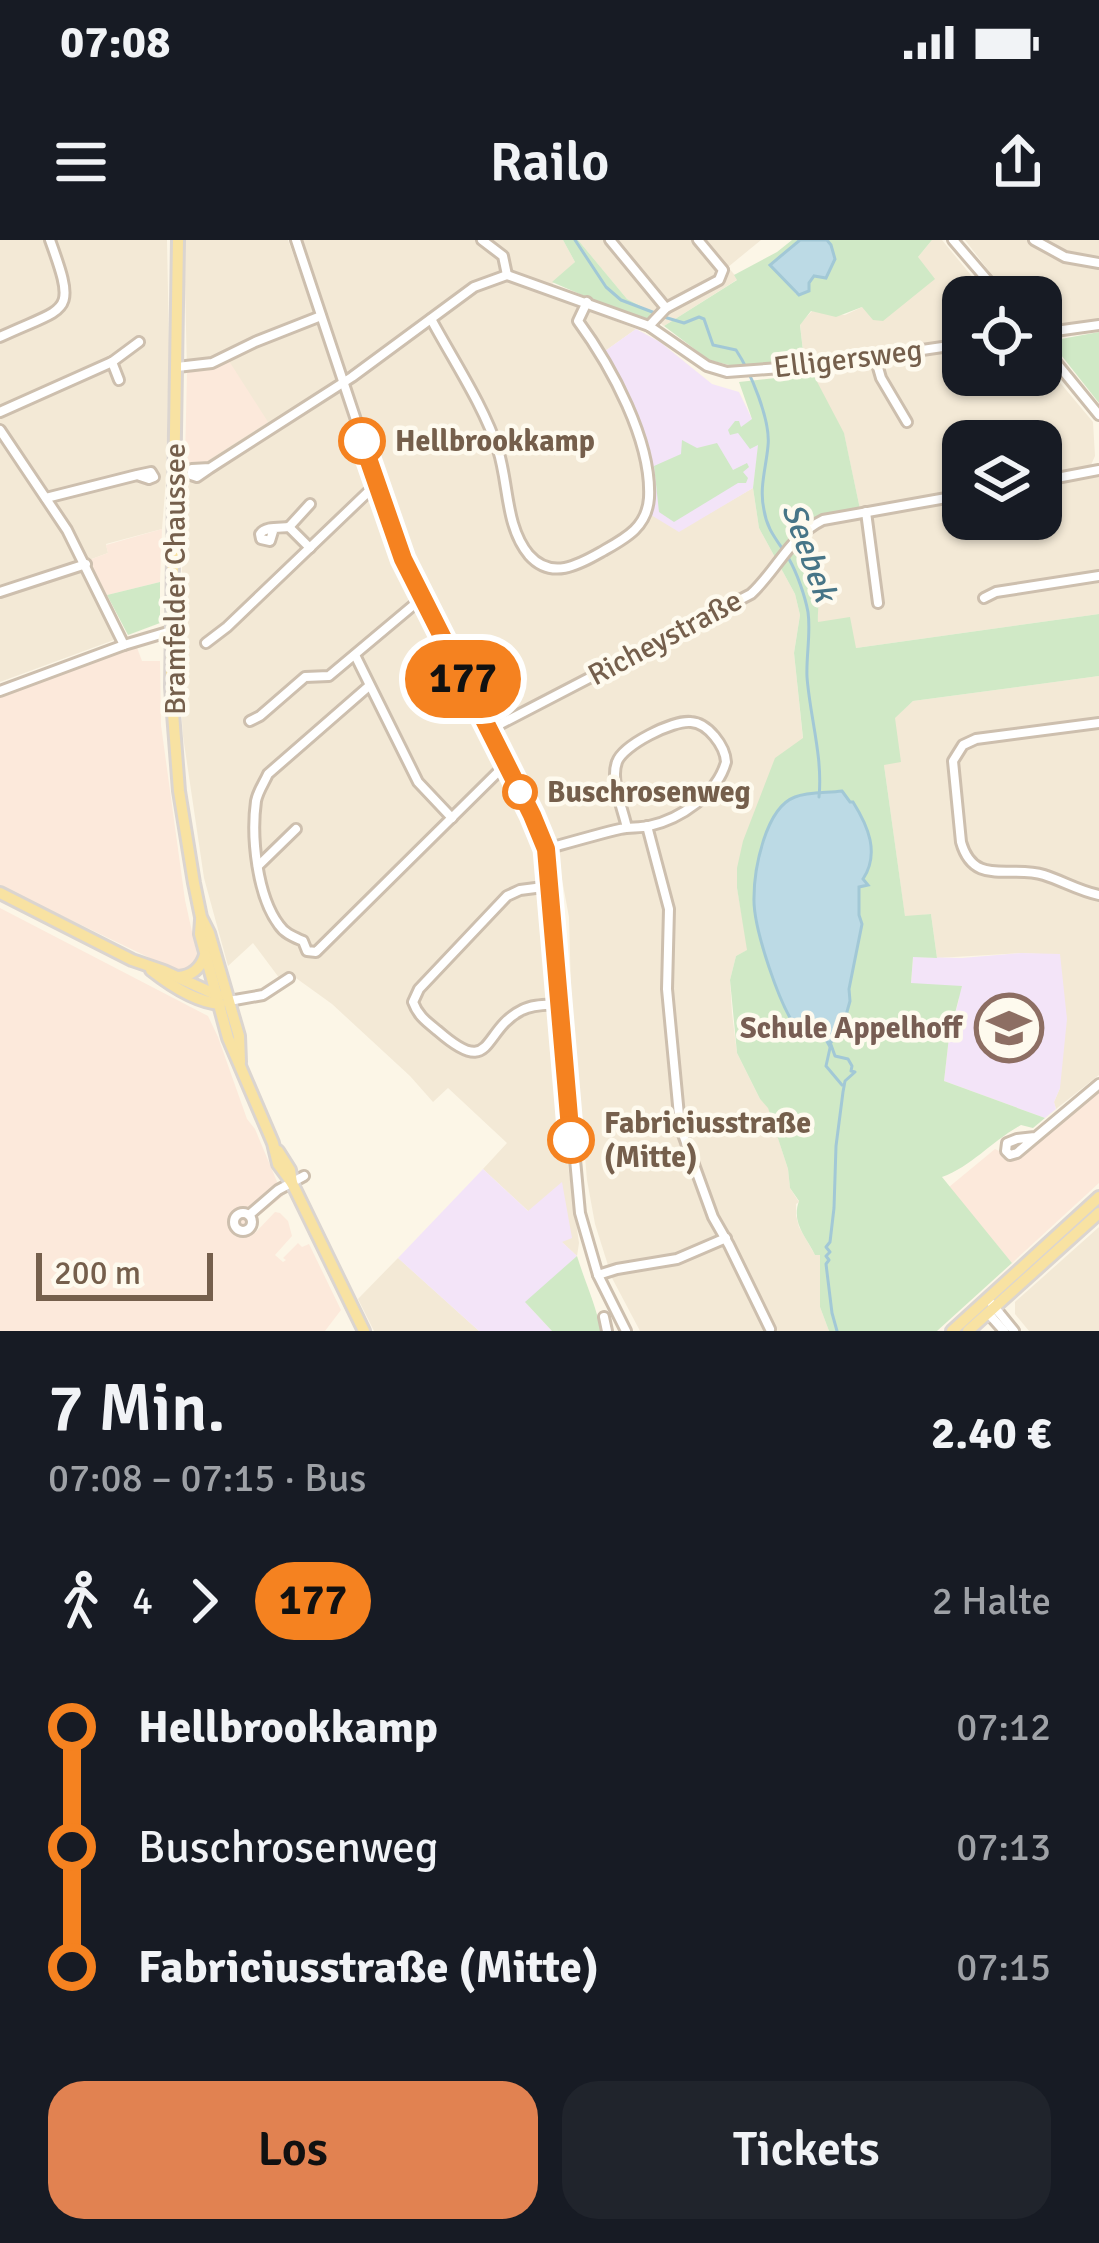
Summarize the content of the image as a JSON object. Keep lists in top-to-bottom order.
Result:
{
  "streets": {
    "main road": ["Bramfelder Chaussee"],
    "street": ["Elligersweg", "Richeystraße"]
  },
  "water": ["Seebek"],
  "places": {
    "other": ["Hellbrookkamp", "Buschrosenweg", "Fabriciusstraße (Mitte)"],
    "school or university": ["Schule Appelhoff"]
  },
  "lines": ["bus line 177"],
  "scale_bar": "200 m",
  "page": {
    "status": "07:08",
    "header": "Railo",
    "on_map": "177",
    "scale": "200 m",
    "heading": ["7 Min.", "07:08 – 07:15 · Bus", "2.40 €"],
    "legs": ["4", "177", "2 Halte"],
    "list": [
      {
        "name": "Hellbrookkamp",
        "value": "07:12"
      },
      {
        "name": "Buschrosenweg",
        "value": "07:13"
      },
      {
        "name": "Fabriciusstraße (Mitte)",
        "value": "07:15"
      }
    ],
    "buttons": ["Los", "Tickets"]
  }
}
